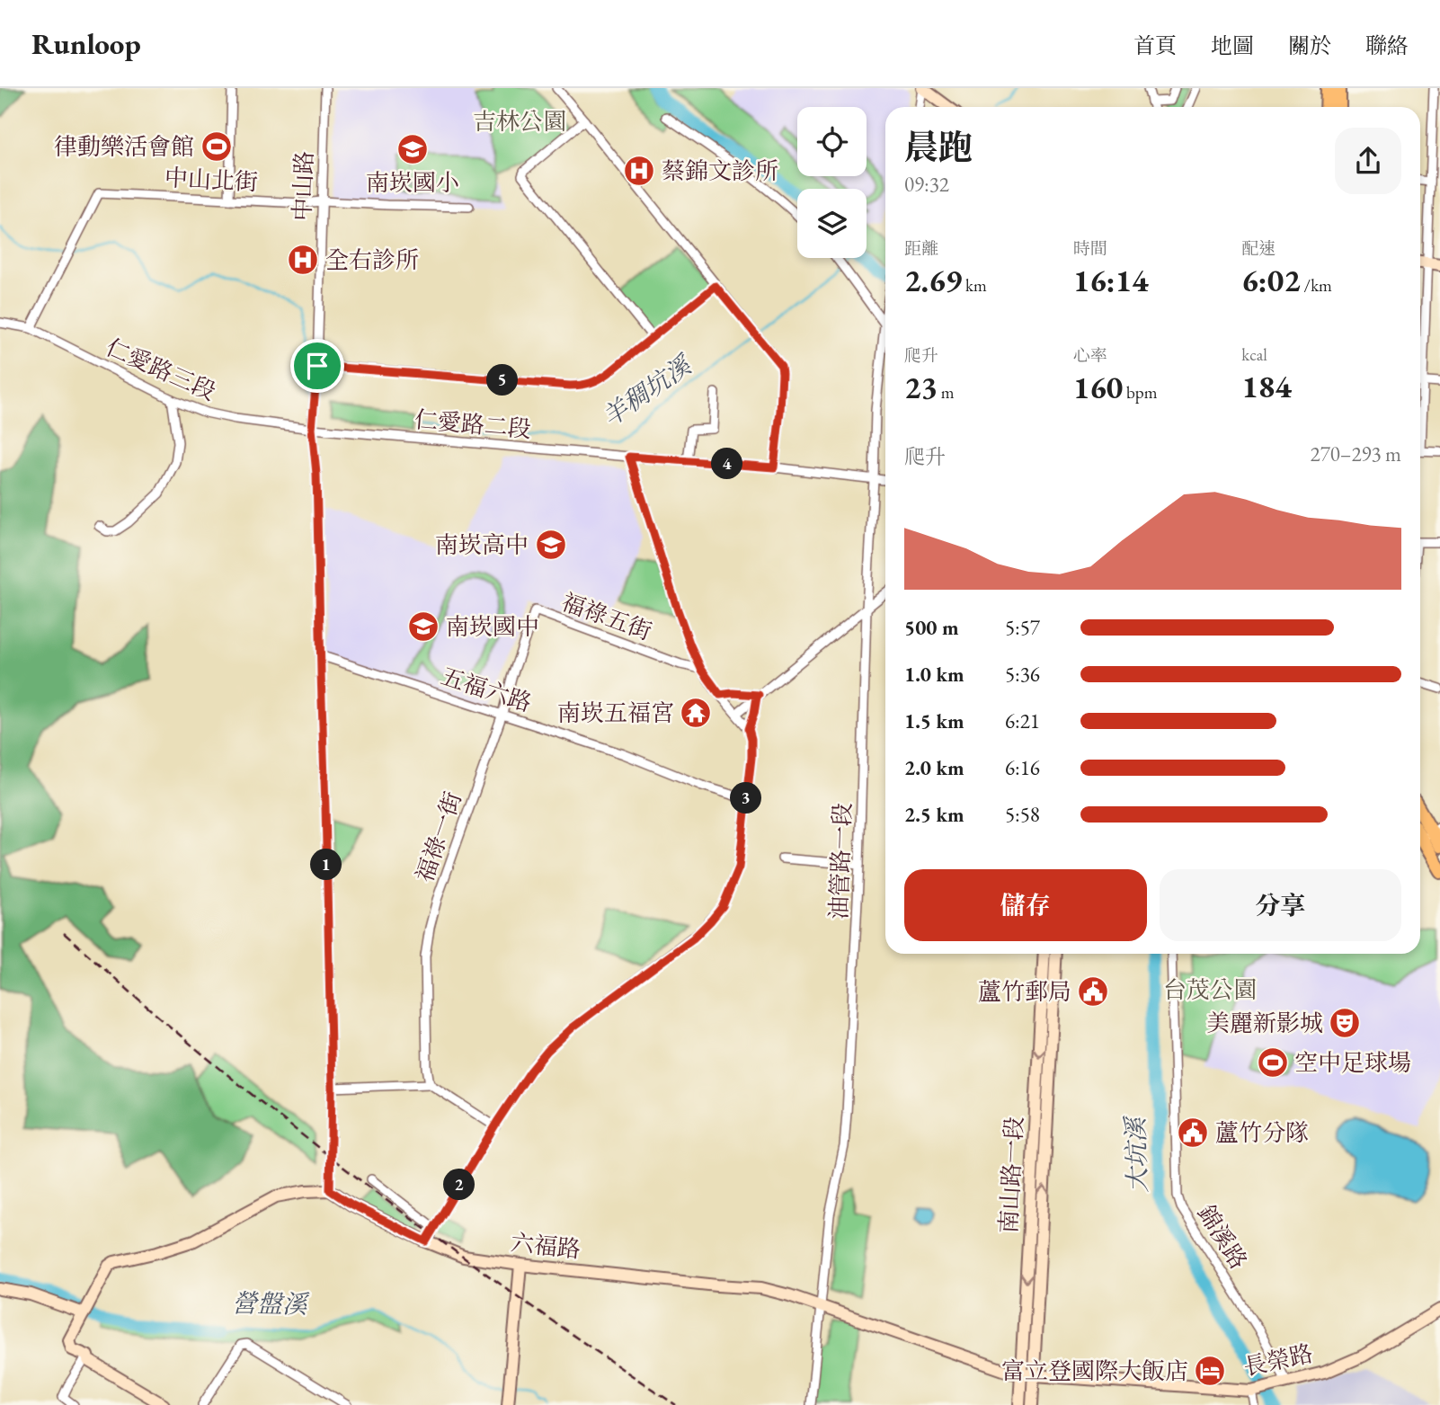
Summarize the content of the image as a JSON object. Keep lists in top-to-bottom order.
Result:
{
  "streets": {
    "street": [
      "中山北街",
      "中山路",
      "仁愛路三段",
      "仁愛路二段",
      "福祿五街",
      "五福六路",
      "福祿一街",
      "油管路一段",
      "南山路一段",
      "錦溪路",
      "六福路",
      "長榮路"
    ]
  },
  "crossings": [
    ["中山北街", "中山路"],
    ["中山北街", "仁愛路三段"],
    ["中山路", "仁愛路三段"],
    ["中山路", "仁愛路二段"],
    ["中山路", "五福六路"],
    ["中山路", "六福路"],
    ["仁愛路三段", "仁愛路二段"],
    ["仁愛路二段", "油管路一段"],
    ["福祿五街", "福祿一街"],
    ["五福六路", "福祿一街"],
    ["油管路一段", "六福路"],
    ["南山路一段", "六福路"],
    ["南山路一段", "長榮路"],
    ["錦溪路", "長榮路"],
    ["六福路", "長榮路"]
  ],
  "water": ["羊稠坑溪", "大坑溪", "營盤溪"],
  "parks": ["吉林公園", "台茂公園"],
  "places": {
    "sports": ["律動樂活會館", "空中足球場"],
    "school or university": ["南崁國小", "南崁高中", "南崁國中"],
    "hospital": ["蔡錦文診所", "全右診所"],
    "temple": ["南崁五福宮"],
    "public building": ["蘆竹郵局", "蘆竹分隊"],
    "theatre": ["美麗新影城"],
    "hotel": ["富立登國際大飯店"]
  },
  "page": {
    "header": "Runloop",
    "nav": [
      "首頁",
      "地圖",
      "關於",
      "聯絡"
    ],
    "heading": ["晨跑", "09:32"],
    "stats": [
      ["距離", "2.69 km"],
      ["時間", "16:14"],
      ["配速", "6:02 /km"],
      ["爬升", "23 m"],
      ["心率", "160 bpm"],
      ["kcal", "184"]
    ],
    "pins": [
      "5",
      "4",
      "3",
      "1",
      "2"
    ],
    "chart": ["爬升", "270–293 m"],
    "list": [
      {
        "name": "500 m",
        "note": "5:57"
      },
      {
        "name": "1.0 km",
        "note": "5:36"
      },
      {
        "name": "1.5 km",
        "note": "6:21"
      },
      {
        "name": "2.0 km",
        "note": "6:16"
      },
      {
        "name": "2.5 km",
        "note": "5:58"
      }
    ],
    "buttons": ["儲存", "分享"]
  }
}
